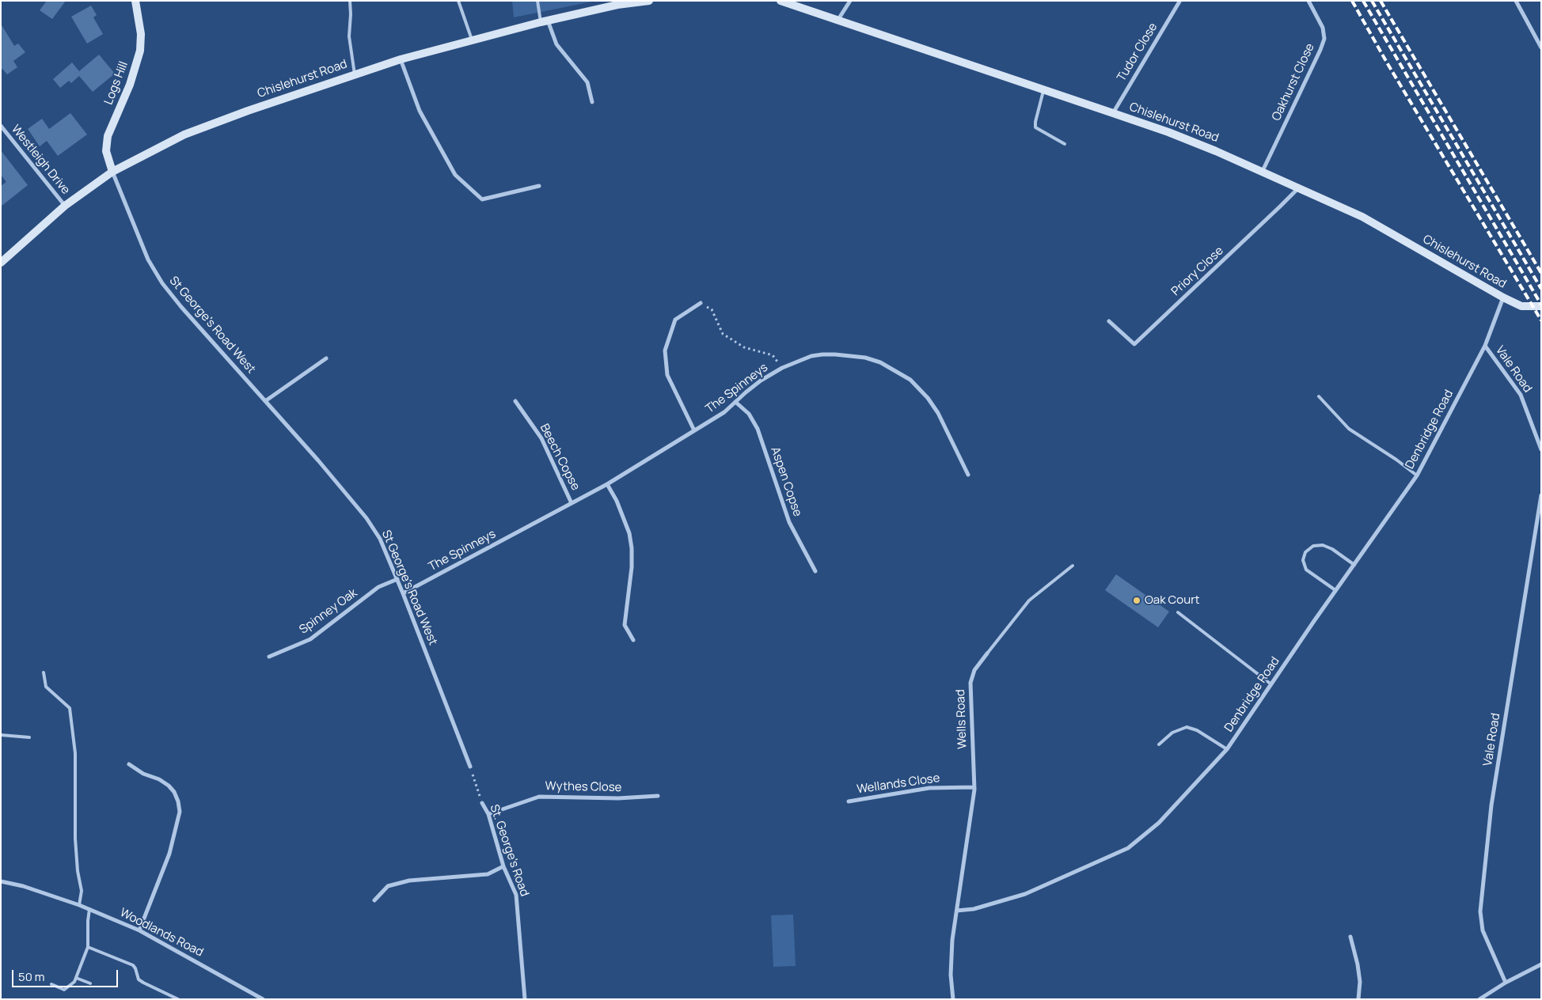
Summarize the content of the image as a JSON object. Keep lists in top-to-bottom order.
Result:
{
  "streets": {
    "main road": ["Chislehurst Road", "Logs Hill"],
    "street": [
      "Tudor Close",
      "Oakhurst Close",
      "Westleigh Drive",
      "Priory Close",
      "St George's Road West",
      "Vale Road",
      "The Spinneys",
      "Denbridge Road",
      "Beech Copse",
      "Aspen Copse",
      "Spinney Oak",
      "Wells Road",
      "Wellands Close",
      "Wythes Close",
      "St. George's Road",
      "Woodlands Road"
    ]
  },
  "crossings": [
    ["Tudor Close", "Chislehurst Road"],
    ["Chislehurst Road", "Oakhurst Close"],
    ["Chislehurst Road", "Logs Hill"],
    ["Chislehurst Road", "Westleigh Drive"],
    ["Chislehurst Road", "Priory Close"],
    ["Chislehurst Road", "St George's Road West"],
    ["Chislehurst Road", "Denbridge Road"],
    ["Logs Hill", "St George's Road West"],
    ["St George's Road West", "The Spinneys"],
    ["St George's Road West", "Spinney Oak"],
    ["Vale Road", "Denbridge Road"],
    ["The Spinneys", "Beech Copse"],
    ["The Spinneys", "Aspen Copse"],
    ["Denbridge Road", "Wells Road"],
    ["Wells Road", "Wellands Close"],
    ["Wythes Close", "St. George's Road"]
  ],
  "places": ["Oak Court"],
  "scale_bar": "50 m"
}
